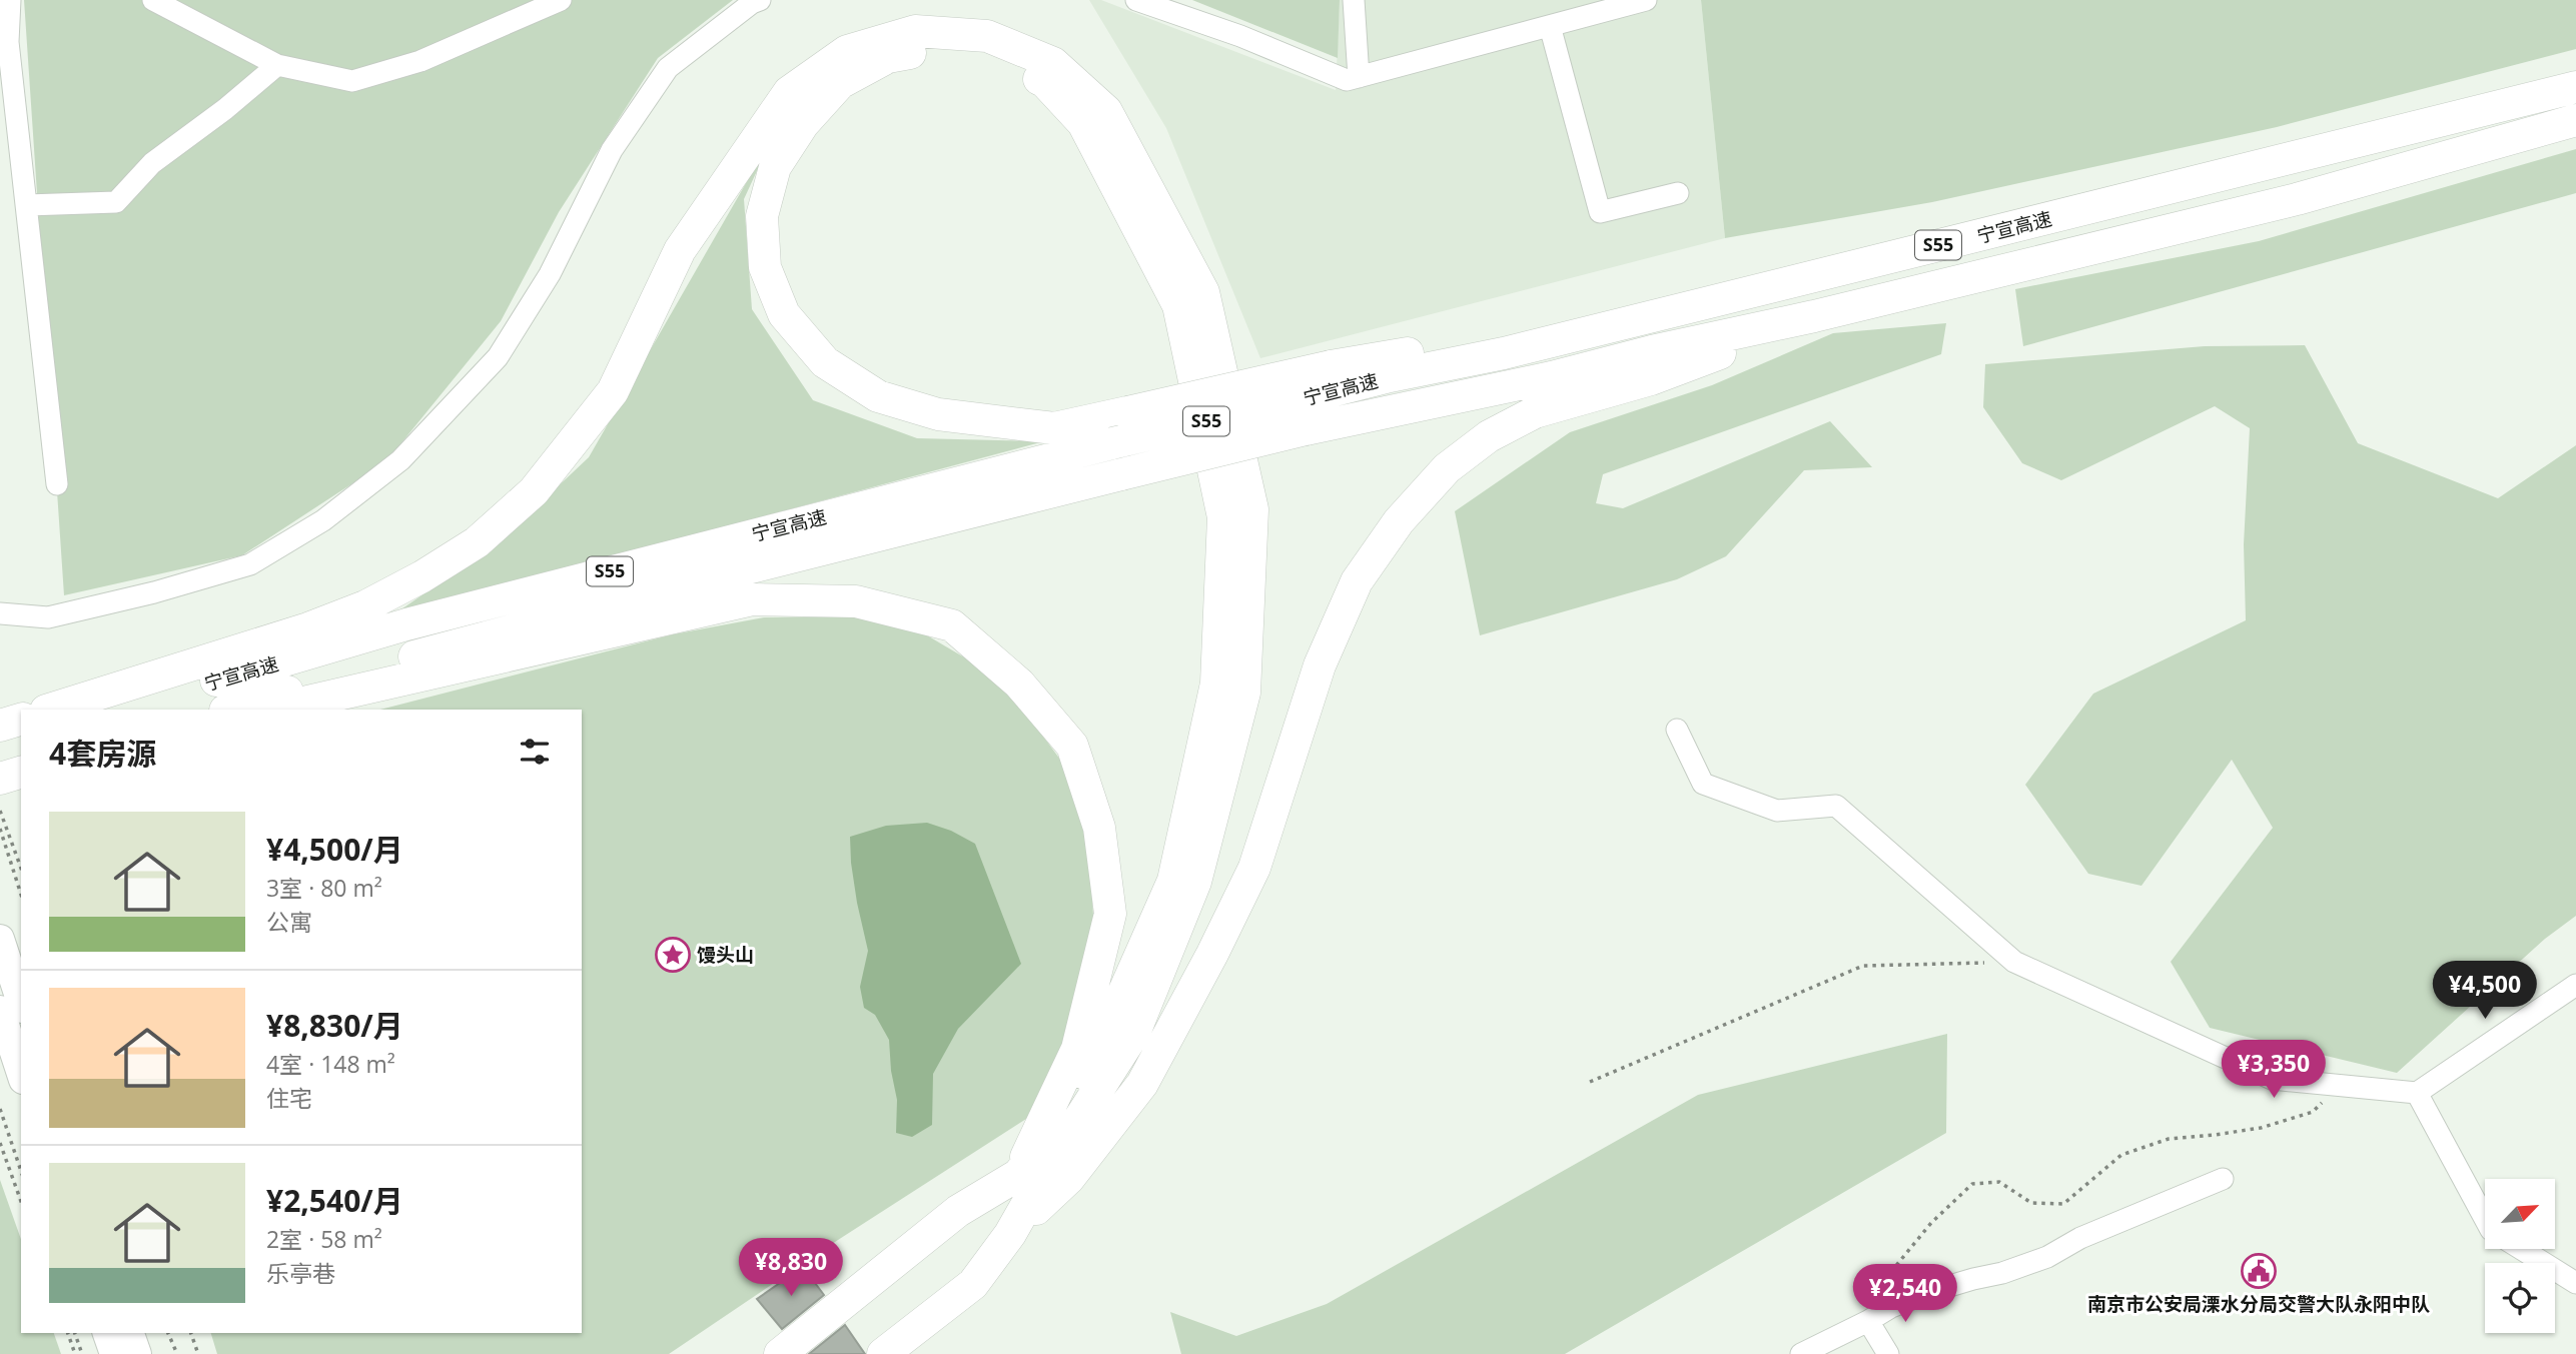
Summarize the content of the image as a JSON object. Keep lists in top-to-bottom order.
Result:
{
  "streets": {
    "highway": ["宁宣高速", "S55"]
  },
  "places": {
    "place": ["馒头山"],
    "public building": ["南京市公安局溧水分局交警大队永阳中队"]
  },
  "north": "top right",
  "page": {
    "heading": "4套房源",
    "list": [
      {
        "name": "¥4,500/月",
        "note": "3室 · 80 m² · 公寓"
      },
      {
        "name": "¥8,830/月",
        "note": "4室 · 148 m² · 住宅"
      },
      {
        "name": "¥2,540/月",
        "note": "2室 · 58 m² · 乐亭巷"
      }
    ],
    "price": [
      "¥4,500",
      "¥3,350",
      "¥8,830",
      "¥2,540"
    ]
  }
}
